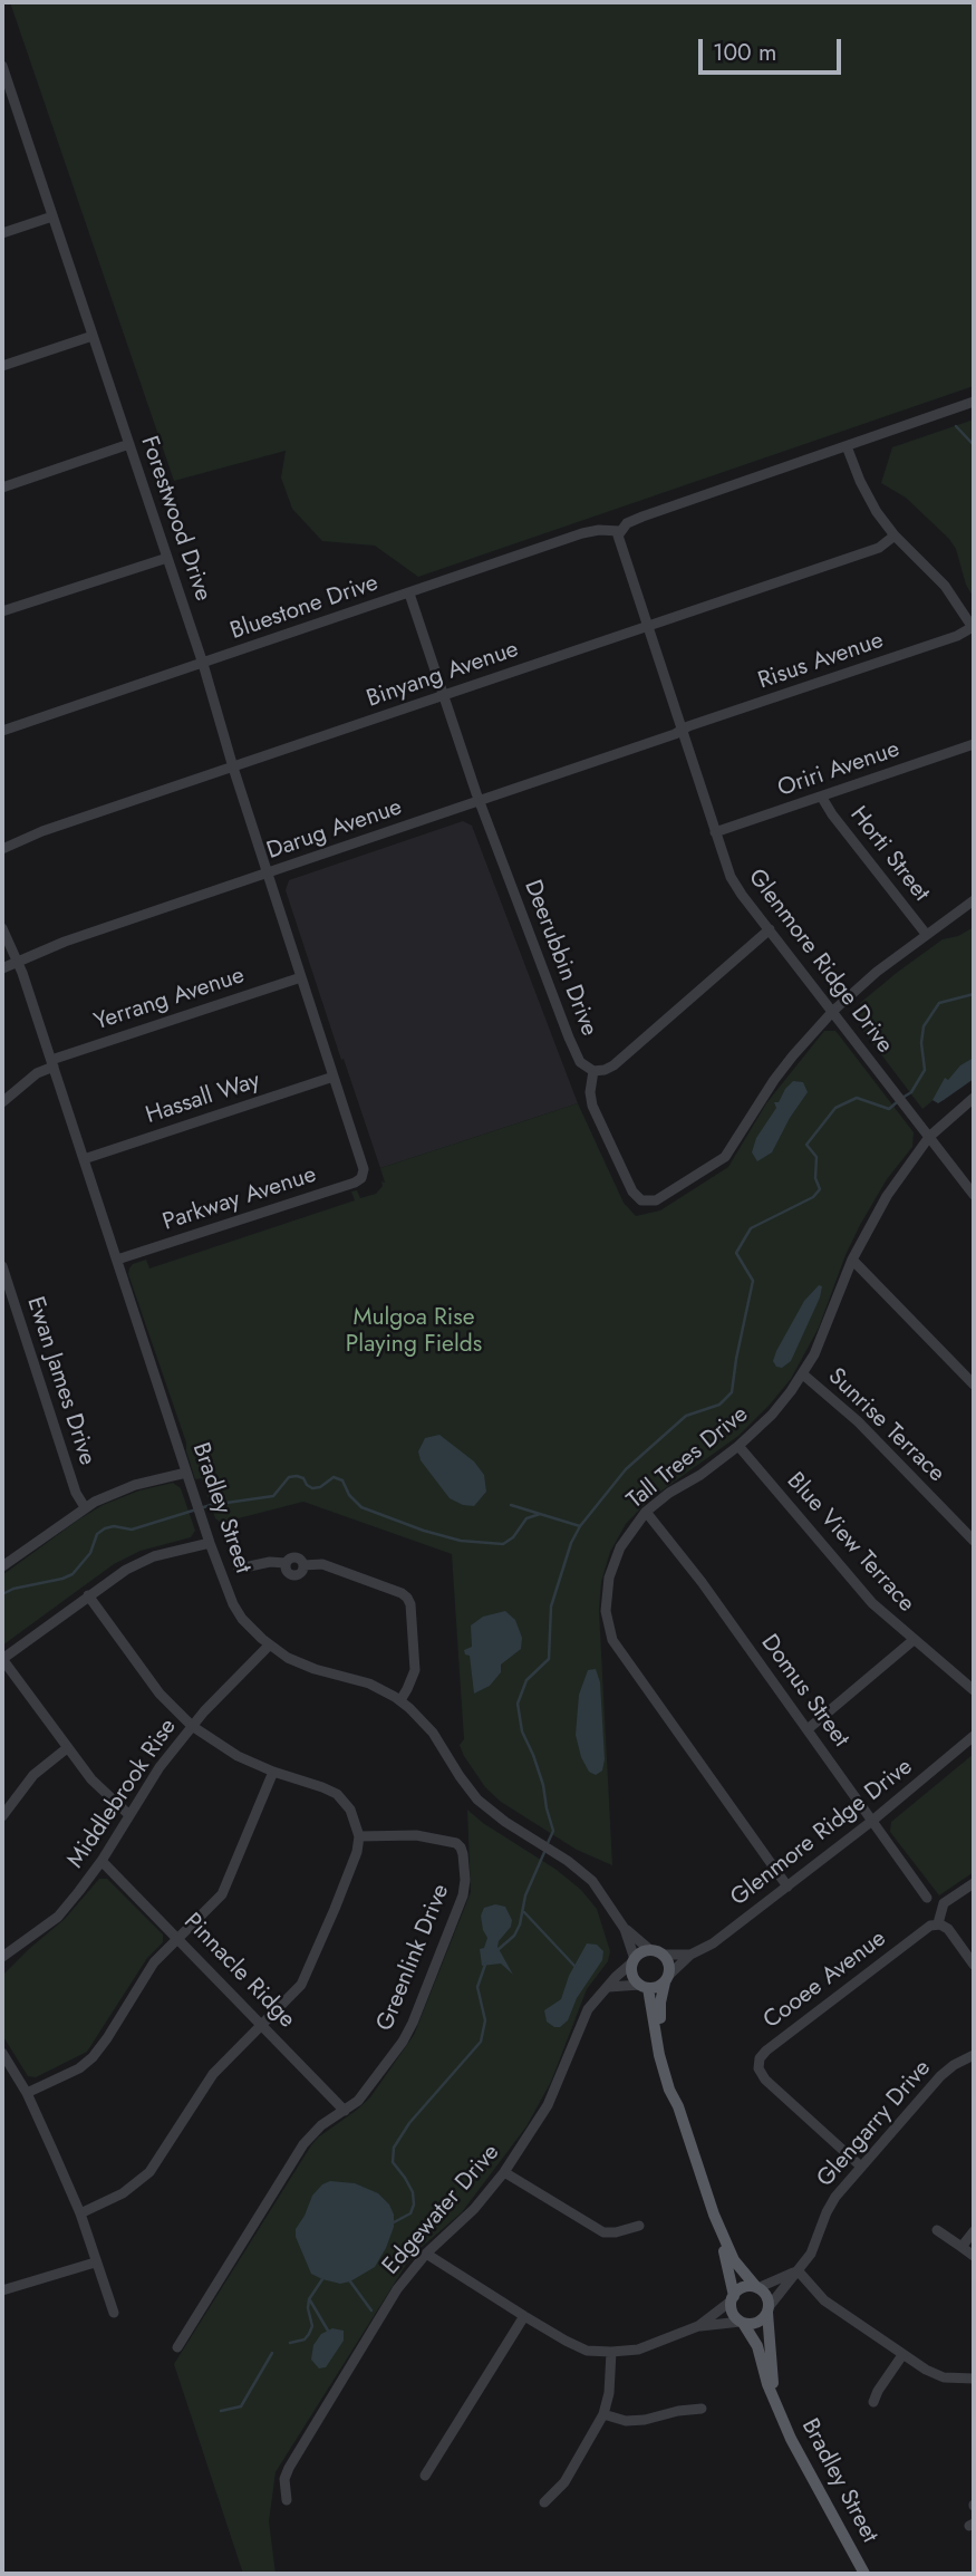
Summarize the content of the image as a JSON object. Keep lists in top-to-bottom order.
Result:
{
  "streets": {
    "main road": ["Bradley Street"],
    "street": [
      "Forestwood Drive",
      "Bluestone Drive",
      "Risus Avenue",
      "Binyang Avenue",
      "Oriri Avenue",
      "Darug Avenue",
      "Horti Street",
      "Deerubbin Drive",
      "Glenmore Ridge Drive",
      "Yerrang Avenue",
      "Hassall Way",
      "Parkway Avenue",
      "Ewan James Drive",
      "Sunrise Terrace",
      "Tall Trees Drive",
      "Blue View Terrace",
      "Domus Street",
      "Middlebrook Rise",
      "Greenlink Drive",
      "Pinnacle Ridge",
      "Cooee Avenue",
      "Glengarry Drive",
      "Edgewater Drive"
    ]
  },
  "crossings": [
    ["Forestwood Drive", "Bluestone Drive"],
    ["Forestwood Drive", "Binyang Avenue"],
    ["Forestwood Drive", "Darug Avenue"],
    ["Forestwood Drive", "Yerrang Avenue"],
    ["Forestwood Drive", "Hassall Way"],
    ["Forestwood Drive", "Parkway Avenue"],
    ["Bluestone Drive", "Deerubbin Drive"],
    ["Bluestone Drive", "Glenmore Ridge Drive"],
    ["Risus Avenue", "Darug Avenue"],
    ["Risus Avenue", "Glenmore Ridge Drive"],
    ["Binyang Avenue", "Deerubbin Drive"],
    ["Binyang Avenue", "Glenmore Ridge Drive"],
    ["Oriri Avenue", "Horti Street"],
    ["Oriri Avenue", "Glenmore Ridge Drive"],
    ["Darug Avenue", "Deerubbin Drive"],
    ["Darug Avenue", "Glenmore Ridge Drive"],
    ["Darug Avenue", "Bradley Street"],
    ["Horti Street", "Deerubbin Drive"],
    ["Deerubbin Drive", "Glenmore Ridge Drive"],
    ["Glenmore Ridge Drive", "Tall Trees Drive"],
    ["Glenmore Ridge Drive", "Bradley Street"],
    ["Glenmore Ridge Drive", "Domus Street"],
    ["Glenmore Ridge Drive", "Edgewater Drive"],
    ["Yerrang Avenue", "Bradley Street"],
    ["Hassall Way", "Bradley Street"],
    ["Parkway Avenue", "Bradley Street"],
    ["Sunrise Terrace", "Tall Trees Drive"],
    ["Tall Trees Drive", "Blue View Terrace"],
    ["Tall Trees Drive", "Domus Street"],
    ["Bradley Street", "Middlebrook Rise"],
    ["Bradley Street", "Glengarry Drive"],
    ["Bradley Street", "Edgewater Drive"],
    ["Middlebrook Rise", "Pinnacle Ridge"],
    ["Greenlink Drive", "Pinnacle Ridge"],
    ["Cooee Avenue", "Glengarry Drive"]
  ],
  "parks": ["Mulgoa Rise Playing Fields"],
  "scale_bar": "100 m"
}
